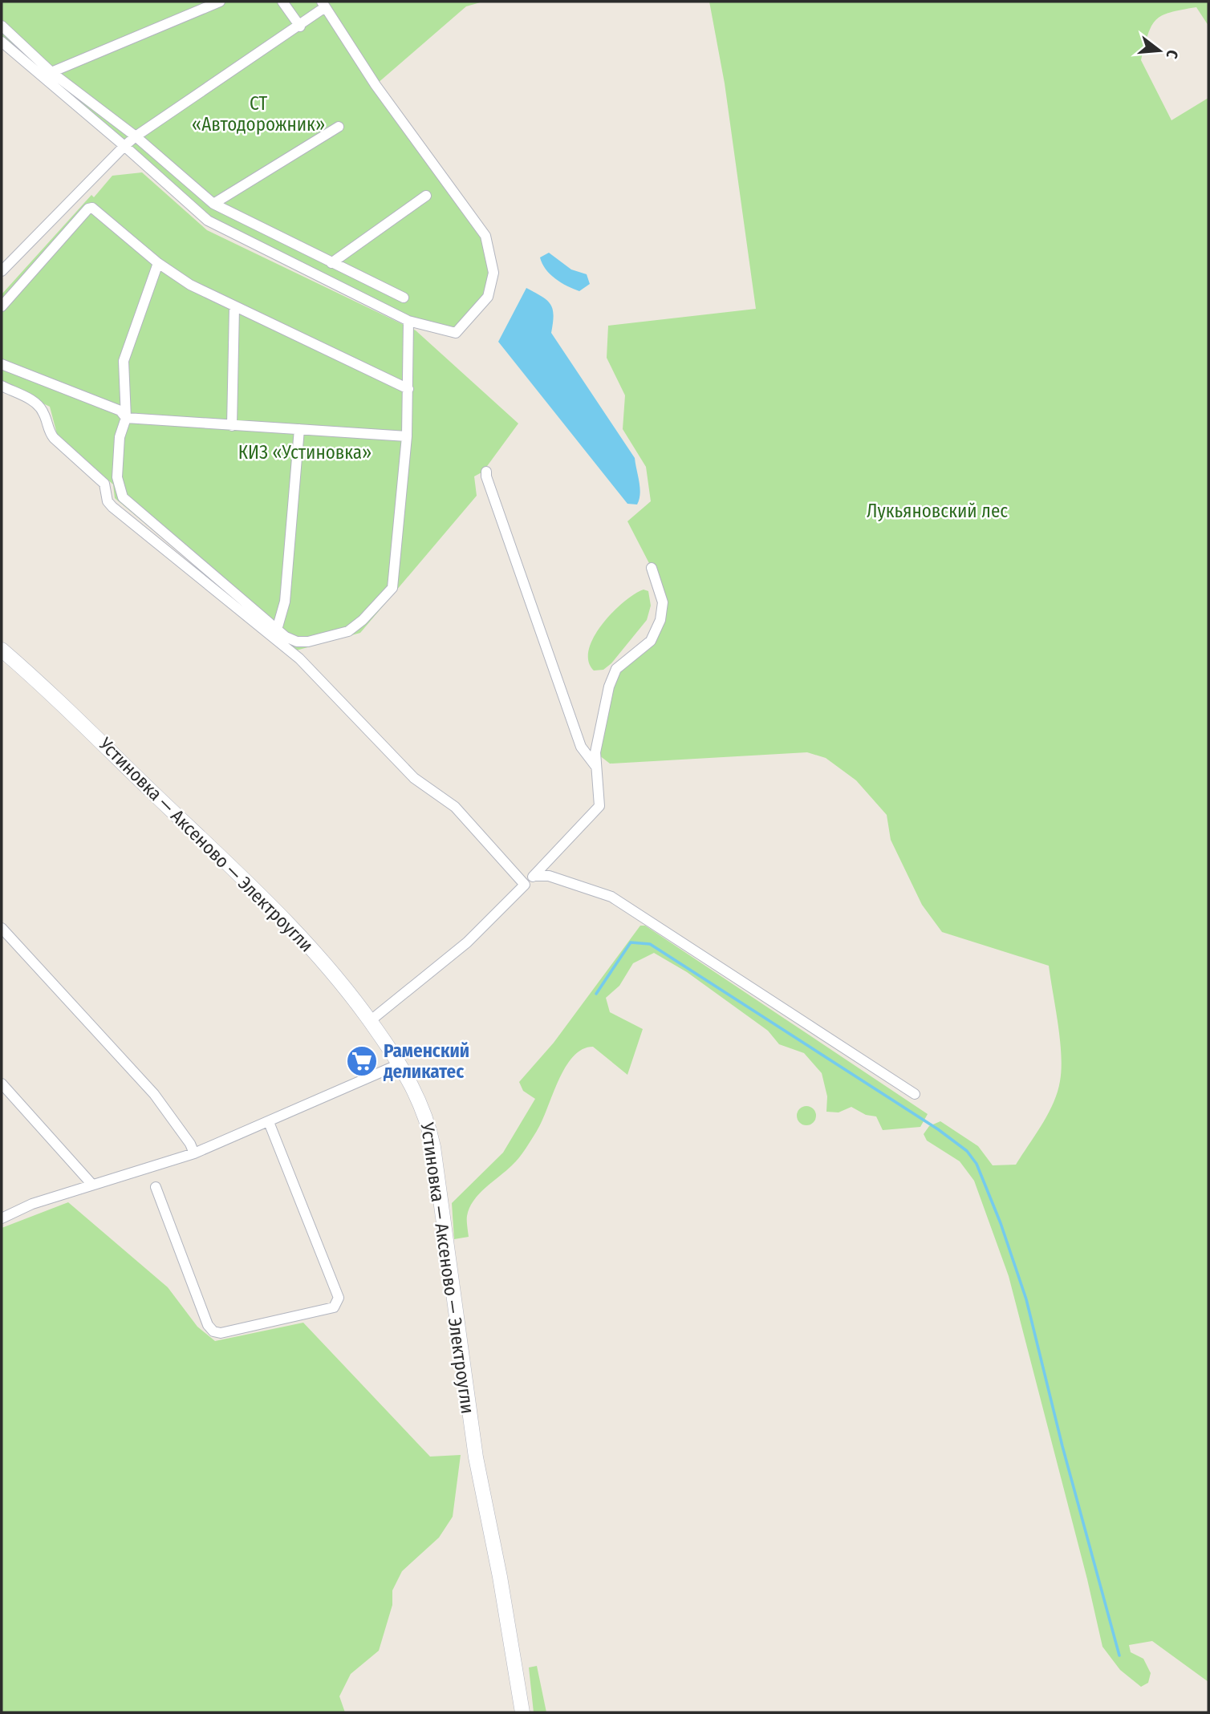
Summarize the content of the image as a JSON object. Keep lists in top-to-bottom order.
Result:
{
  "streets": {
    "main road": ["Устиновка — Аксеново — Электроугли"]
  },
  "parks": ["СТ «Автодорожник»", "КИЗ «Устиновка»", "Лукьяновский лес"],
  "places": {
    "supermarket": ["Раменский деликатес"]
  },
  "north": "right"
}
